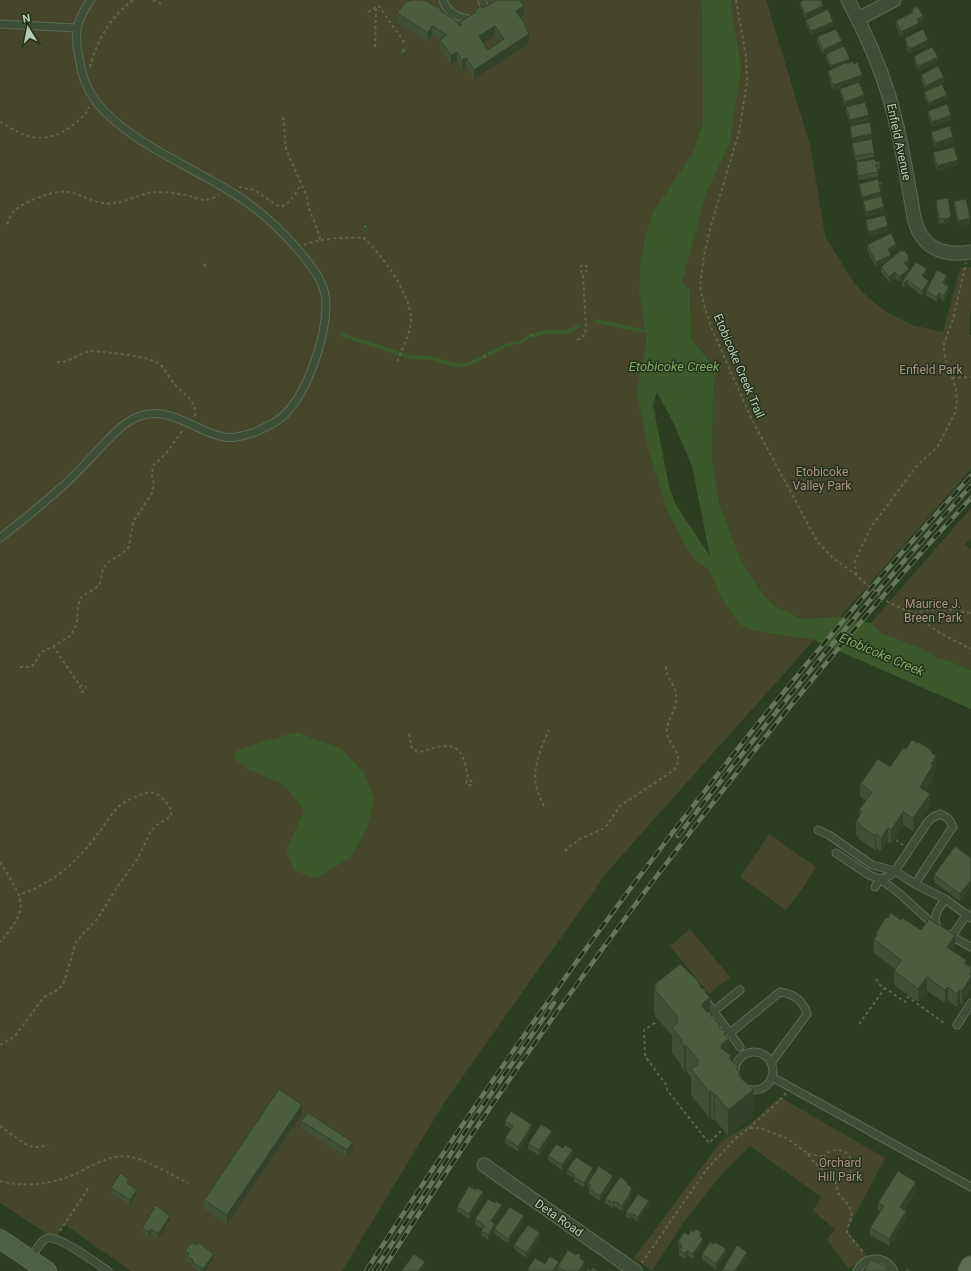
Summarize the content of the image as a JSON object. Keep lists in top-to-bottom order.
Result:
{
  "streets": {
    "street": ["Enfield Avenue", "Deta Road"],
    "path": ["Etobicoke Creek Trail"]
  },
  "water": ["Etobicoke Creek"],
  "parks": [
    "Enfield Park",
    "Etobicoke Valley Park",
    "Maurice J. Breen Park",
    "Orchard Hill Park"
  ],
  "north": "top"
}
